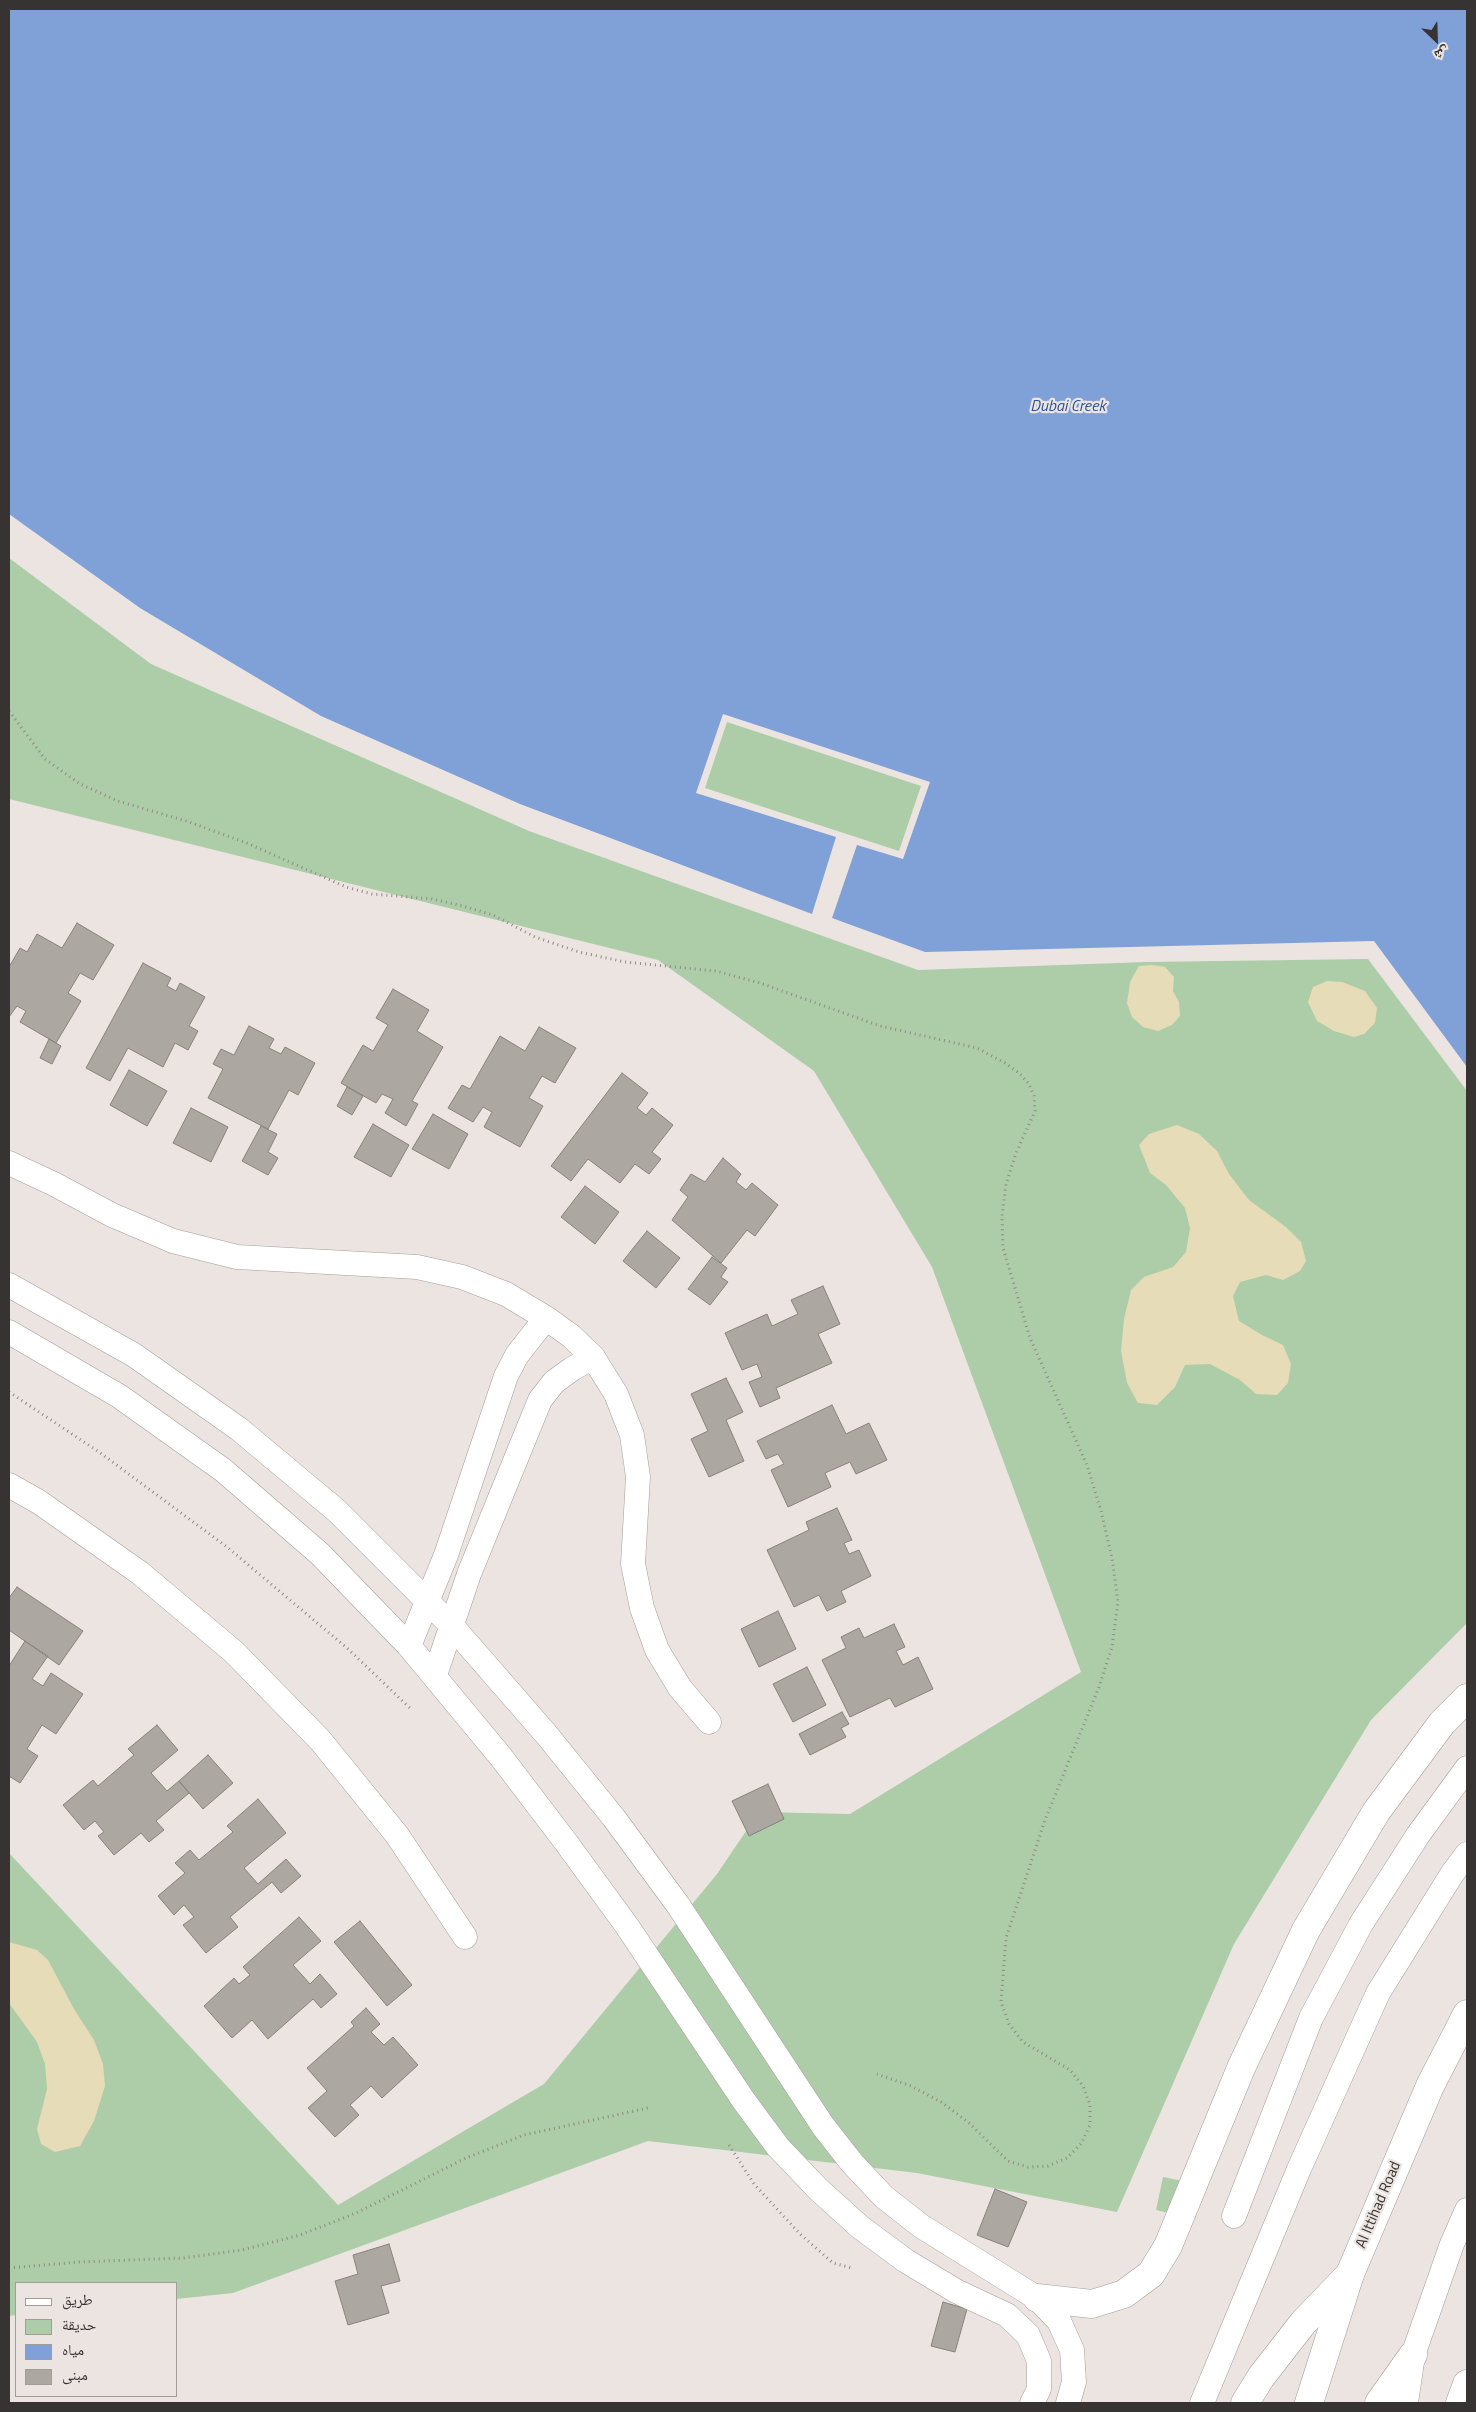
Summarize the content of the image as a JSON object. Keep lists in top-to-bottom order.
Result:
{
  "streets": {
    "main road": ["Al Ittihad Road"]
  },
  "water": ["Dubai Creek"],
  "legend": [
    "طريق",
    "حديقة",
    "مياه",
    "مبنى"
  ],
  "north": "bottom right"
}
